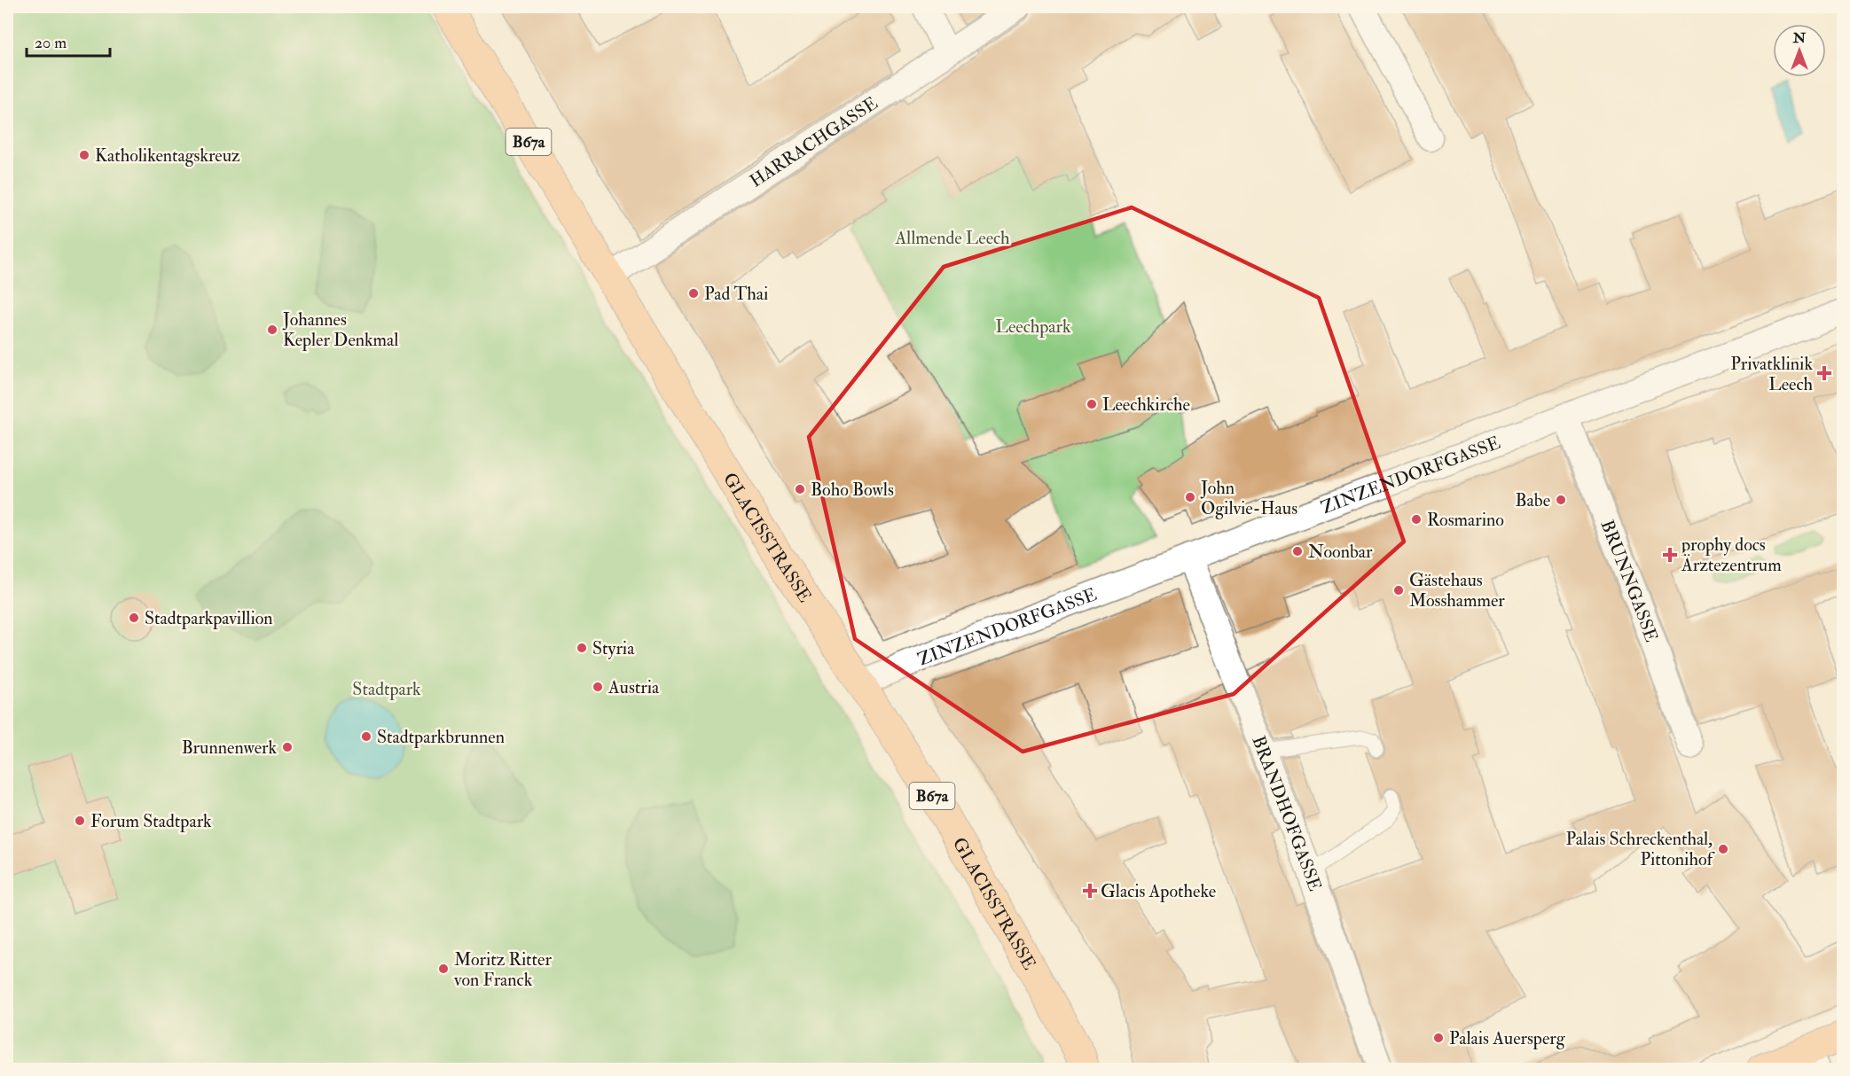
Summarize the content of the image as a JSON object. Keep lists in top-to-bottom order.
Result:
{
  "streets": {
    "main road": ["B67a", "GLACISSTRASSE"],
    "street": [
      "HARRACHGASSE",
      "ZINZENDORFGASSE",
      "BRUNNGASSE",
      "BRANDHOFGASSE"
    ]
  },
  "crossings": [
    ["HARRACHGASSE", "GLACISSTRASSE"],
    ["ZINZENDORFGASSE", "GLACISSTRASSE"],
    ["ZINZENDORFGASSE", "BRUNNGASSE"],
    ["ZINZENDORFGASSE", "BRANDHOFGASSE"]
  ],
  "parks": ["Allmende Leech", "Leechpark", "Stadtpark"],
  "places": {
    "other": [
      "Katholikentagskreuz",
      "Pad Thai",
      "Johannes Kepler Denkmal",
      "Leechkirche",
      "Boho Bowls",
      "John Ogilvie-Haus",
      "Babe",
      "Rosmarino",
      "Noonbar",
      "Gästehaus Mosshammer",
      "Stadtparkpavillion",
      "Styria",
      "Austria",
      "Stadtparkbrunnen",
      "Brunnenwerk",
      "Forum Stadtpark",
      "Palais Schreckenthal, Pittonihof",
      "Moritz Ritter von Franck",
      "Palais Auersperg"
    ],
    "health": ["Privatklinik Leech", "prophy docs Ärztezentrum", "Glacis Apotheke"]
  },
  "scale_bar": "20 m",
  "north": "top"
}
